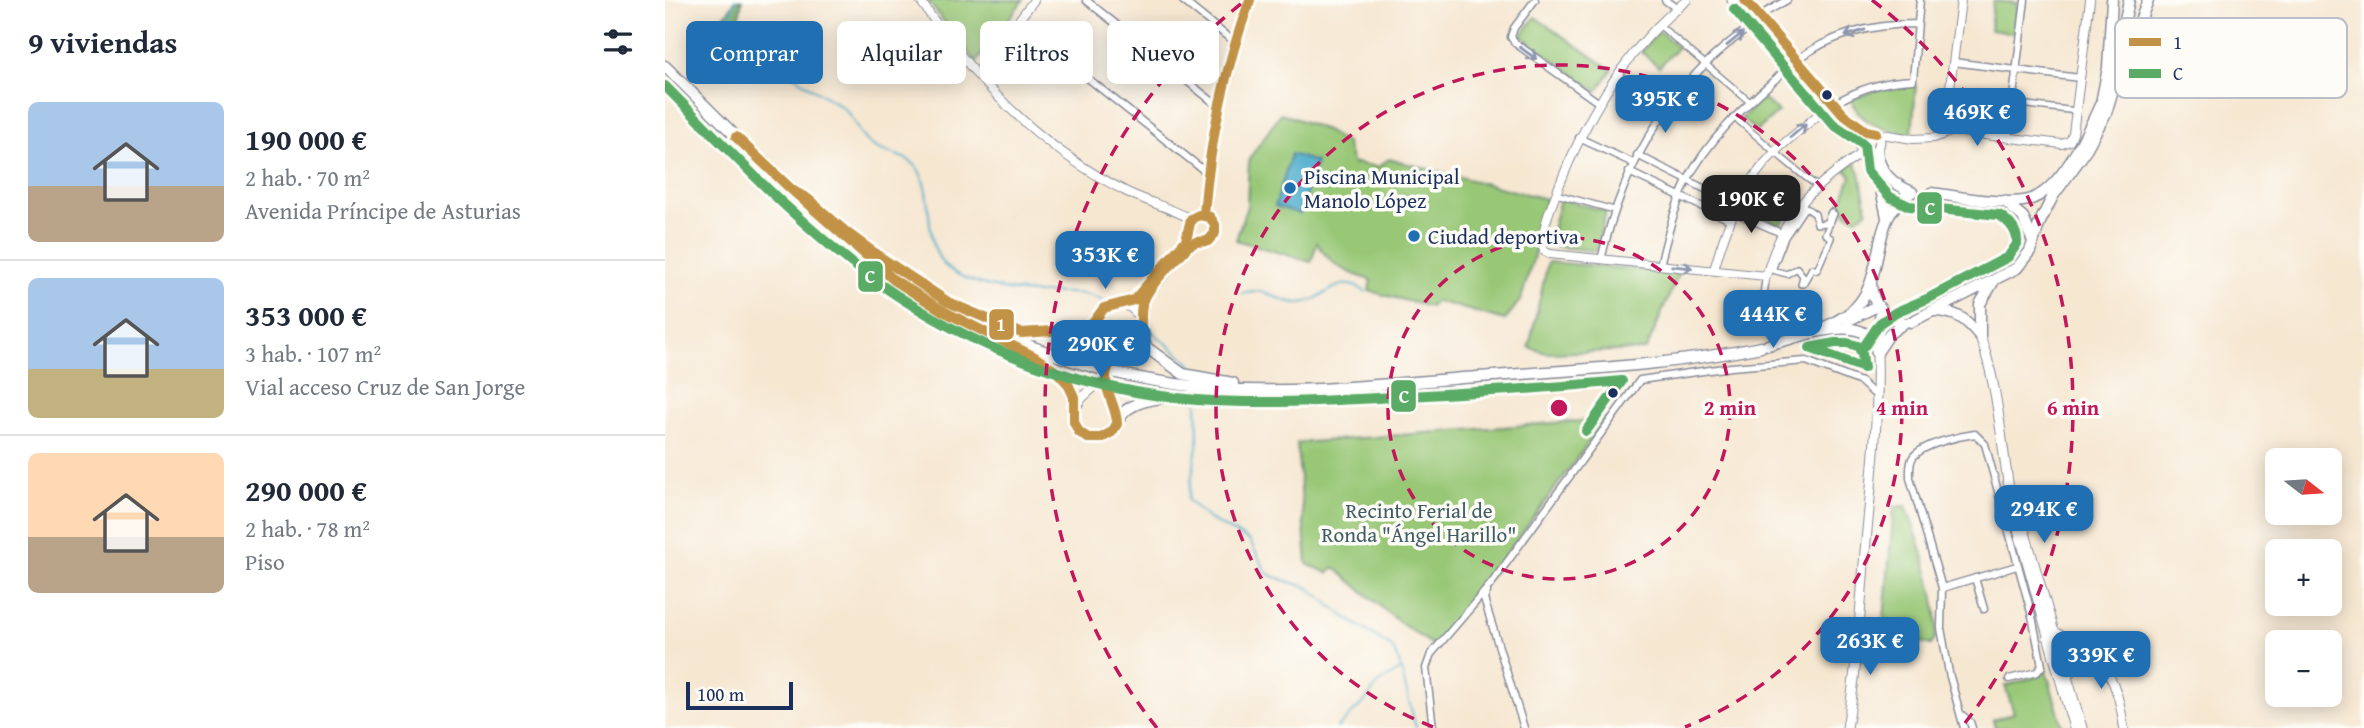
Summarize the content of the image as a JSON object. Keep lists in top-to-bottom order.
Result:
{
  "parks": ["Recinto Ferial de Ronda \"Ángel Harillo\""],
  "places": ["Piscina Municipal Manolo López", "Ciudad deportiva"],
  "lines": ["transit line 1", "transit line C"],
  "legend": ["1", "C"],
  "scale_bar": "100 m",
  "north": "right",
  "page": {
    "heading": "9 viviendas",
    "chip": [
      "Comprar",
      "Alquilar",
      "Filtros",
      "Nuevo"
    ],
    "price": [
      "395K €",
      "469K €",
      "190K €",
      "353K €",
      "444K €",
      "290K €",
      "294K €",
      "263K €",
      "339K €"
    ],
    "list": [
      {
        "name": "190 000 €",
        "note": "2 hab. · 70 m² · Avenida Príncipe de Asturias"
      },
      {
        "name": "353 000 €",
        "note": "3 hab. · 107 m² · Vial acceso Cruz de San Jorge"
      },
      {
        "name": "290 000 €",
        "note": "2 hab. · 78 m² · Piso"
      }
    ],
    "map_buttons": ["+", "−"],
    "scale": "100 m"
  },
  "rings": ["2 min", "4 min", "6 min"]
}
